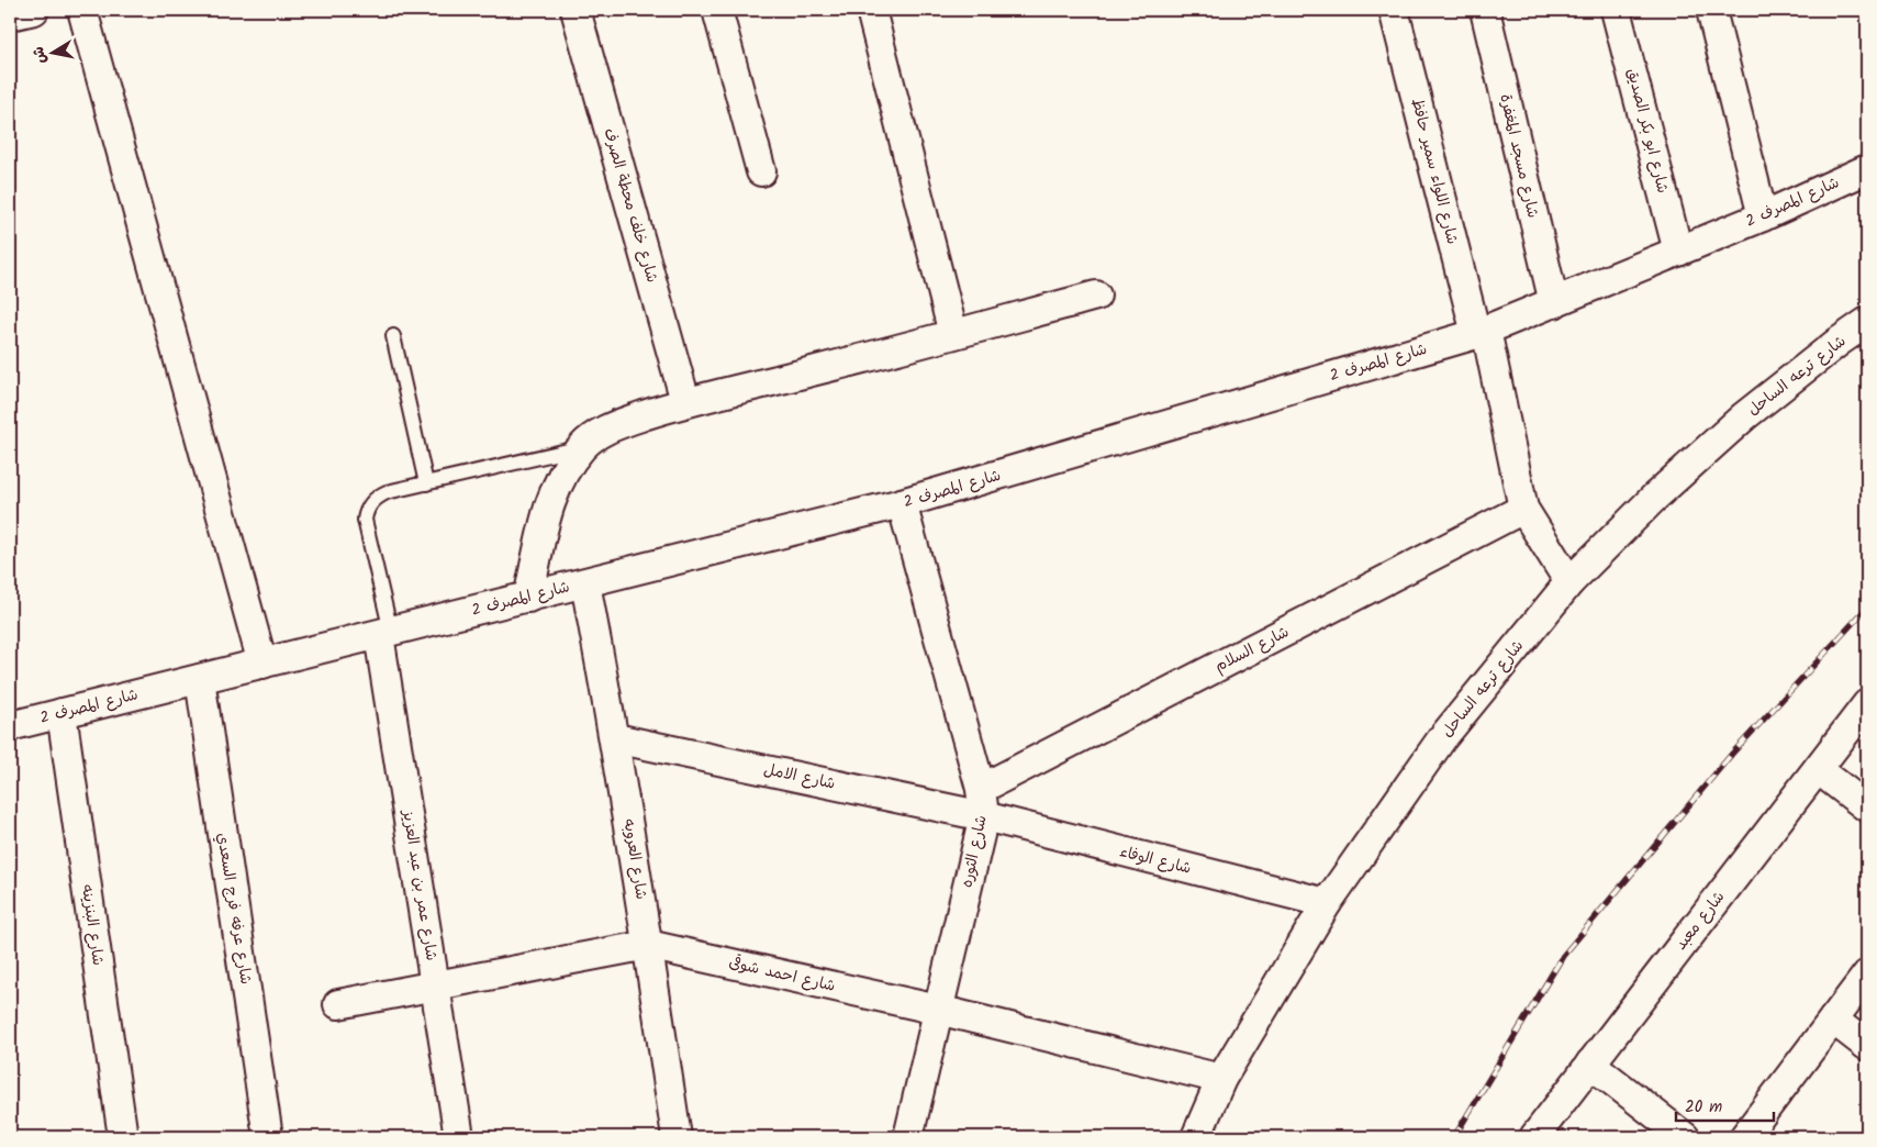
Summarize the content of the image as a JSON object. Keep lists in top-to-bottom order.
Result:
{
  "streets": {
    "street": [
      "شارع ابو بكر الصديق",
      "شارع مسجد المغفرة",
      "شارع اللواء سمير حافظ",
      "شارع المصرف 2",
      "شارع خلف محطة الصرف",
      "شارع ترعه الساحل",
      "شارع السلام",
      "شارع الامل",
      "شارع الثوره",
      "شارع العروبه",
      "شارع الوفاء",
      "شارع عمر بن عبد العزيز",
      "شارع عرفه فرج السعدي",
      "شارع معبد",
      "شارع البنزينه",
      "شارع احمد شوقى"
    ]
  },
  "crossings": [
    ["شارع ابو بكر الصديق", "شارع المصرف 2"],
    ["شارع مسجد المغفرة", "شارع المصرف 2"],
    ["شارع اللواء سمير حافظ", "شارع المصرف 2"],
    ["شارع اللواء سمير حافظ", "شارع السلام"],
    ["شارع المصرف 2", "شارع الثوره"],
    ["شارع المصرف 2", "شارع العروبه"],
    ["شارع المصرف 2", "شارع عمر بن عبد العزيز"],
    ["شارع المصرف 2", "شارع عرفه فرج السعدي"],
    ["شارع المصرف 2", "شارع البنزينه"],
    ["شارع ترعه الساحل", "شارع الوفاء"],
    ["شارع ترعه الساحل", "شارع احمد شوقى"],
    ["شارع السلام", "شارع الامل"],
    ["شارع السلام", "شارع الثوره"],
    ["شارع السلام", "شارع الوفاء"],
    ["شارع الامل", "شارع الثوره"],
    ["شارع الامل", "شارع العروبه"],
    ["شارع الامل", "شارع الوفاء"],
    ["شارع الثوره", "شارع الوفاء"],
    ["شارع الثوره", "شارع احمد شوقى"],
    ["شارع العروبه", "شارع احمد شوقى"],
    ["شارع عمر بن عبد العزيز", "شارع احمد شوقى"]
  ],
  "scale_bar": "20 m",
  "north": "left"
}
